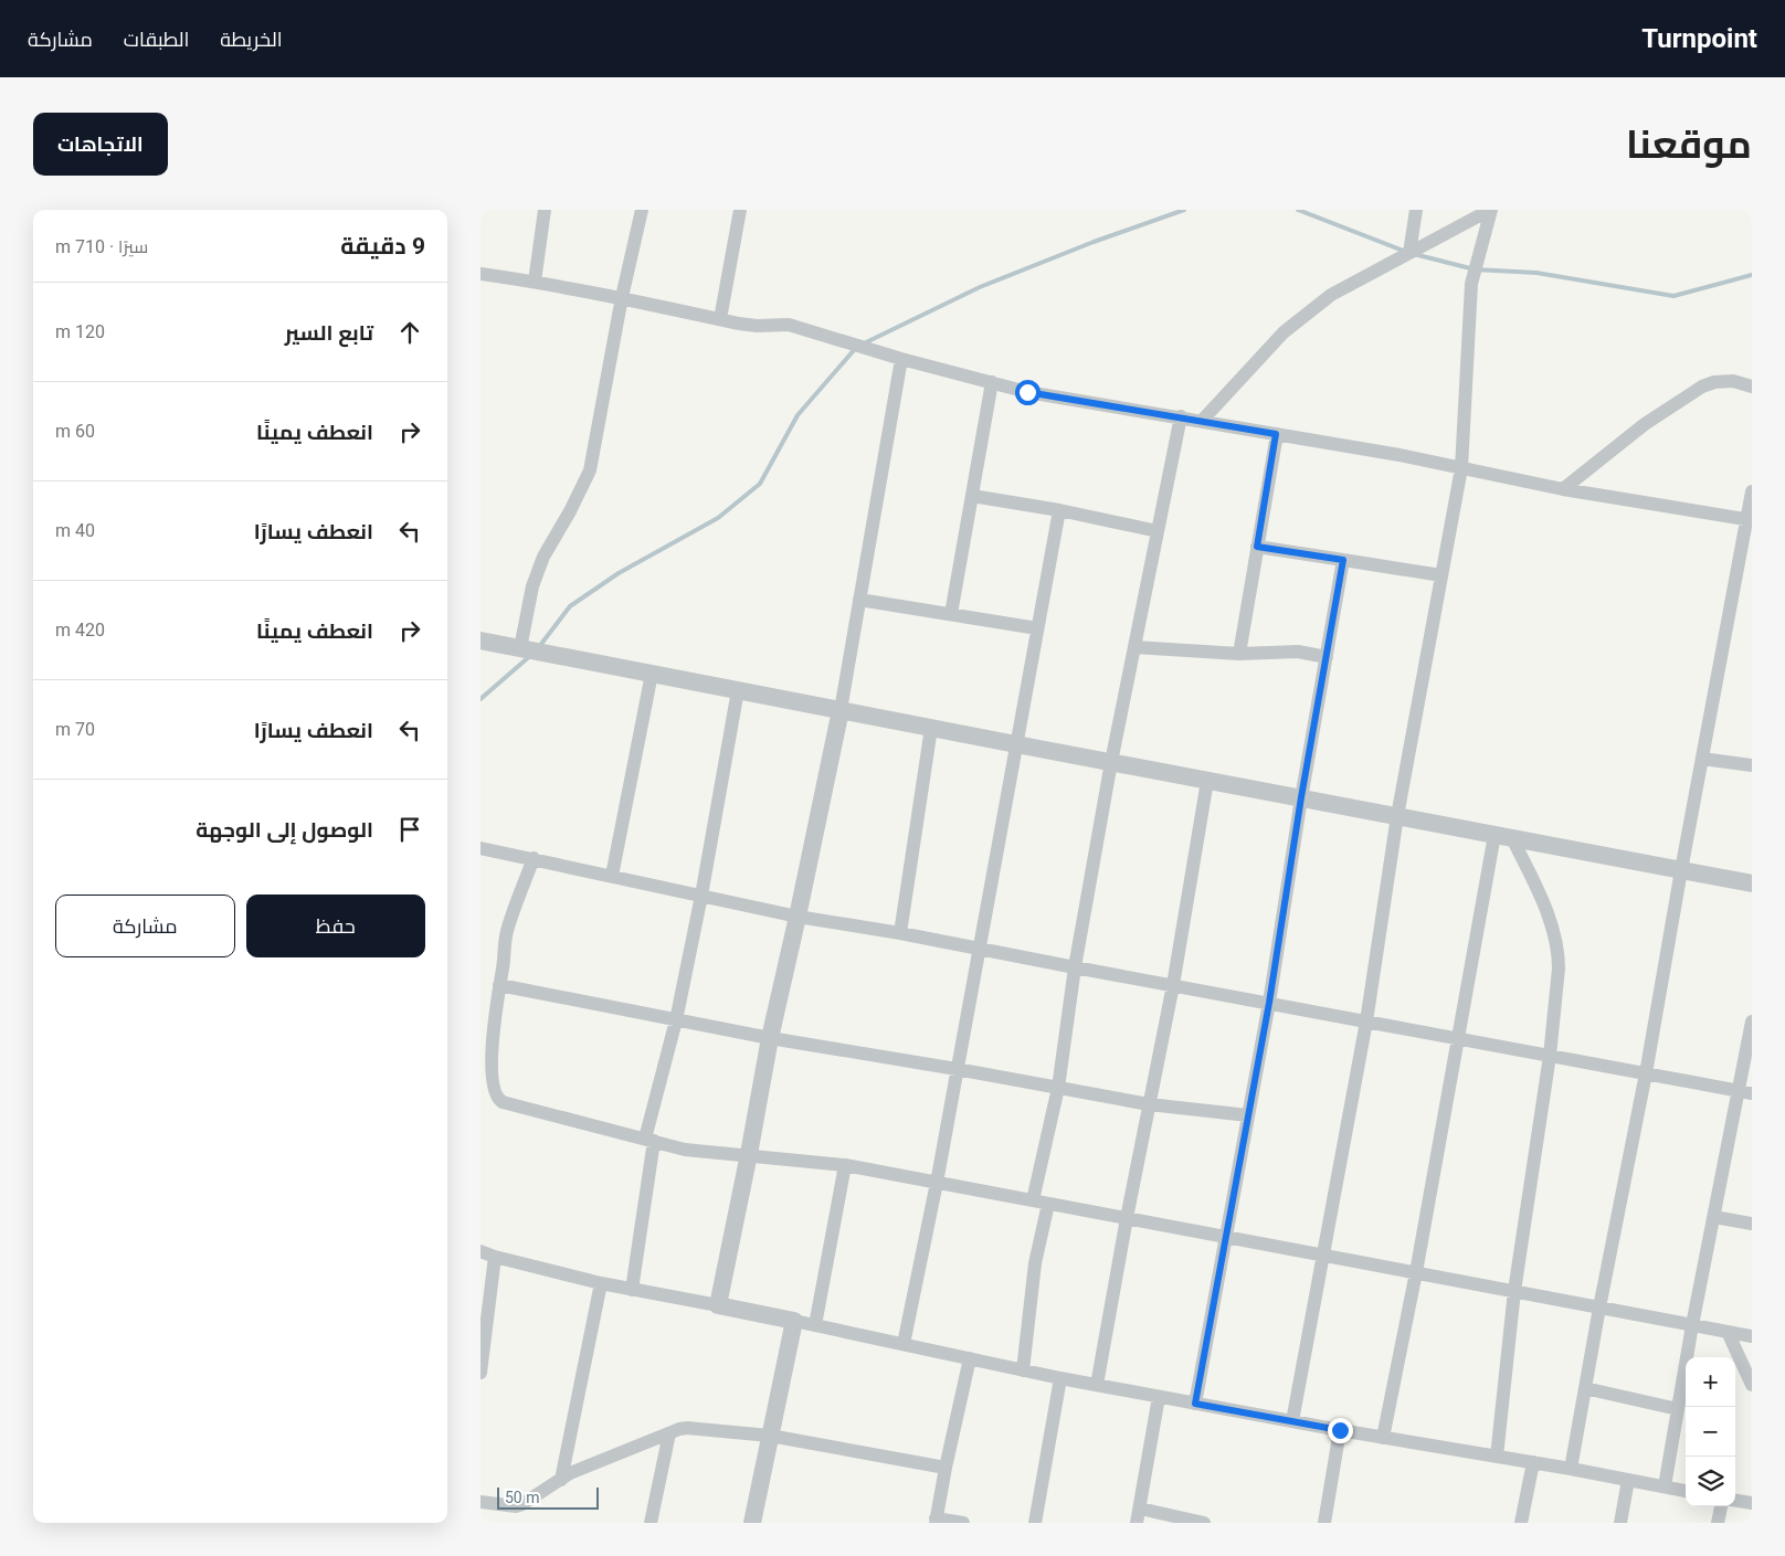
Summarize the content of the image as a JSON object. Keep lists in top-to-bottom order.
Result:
{
  "scale_bar": "50 m",
  "page": {
    "header": "Turnpoint",
    "nav": ["الخريطة", "الطبقات", "مشاركة"],
    "title": "موقعنا",
    "buttons": [
      "الاتجاهات",
      ["حفظ", "مشاركة"]
    ],
    "heading": ["9 دقيقة", "سيرًا · 710 m"],
    "list": [
      ["تابع السير", "120 m"],
      ["انعطف يمينًا", "60 m"],
      ["انعطف يسارًا", "40 m"],
      ["انعطف يمينًا", "420 m"],
      ["انعطف يسارًا", "70 m"],
      "الوصول إلى الوجهة"
    ],
    "map_buttons": ["+", "−"],
    "scale": "50 m"
  }
}
